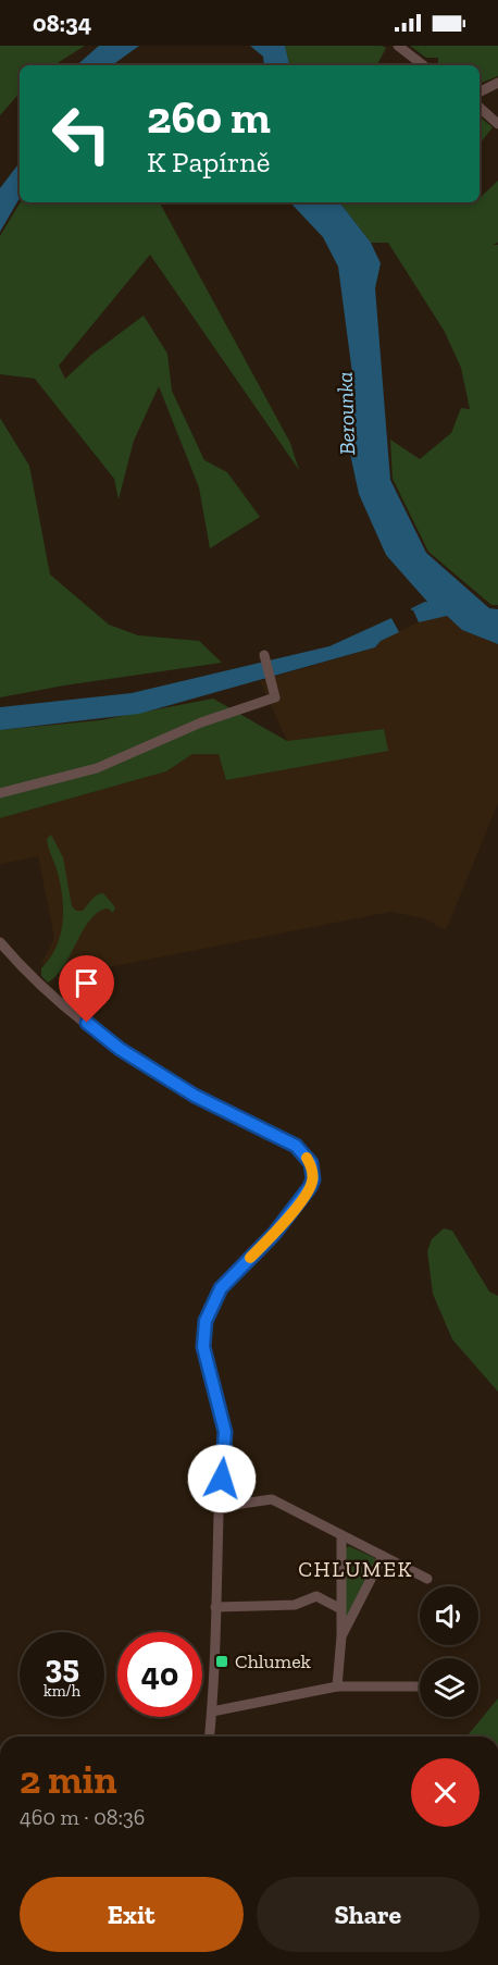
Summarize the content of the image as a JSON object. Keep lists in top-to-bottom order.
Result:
{
  "districts": ["CHLUMEK"],
  "water": ["Berounka"],
  "places": {
    "transit": ["Chlumek"]
  },
  "page": {
    "status": "08:34",
    "turn": ["260 m", "K Papírně"],
    "speed": "35 km/h",
    "limit": "40",
    "heading": ["2 min", "460 m · 08:36"],
    "buttons": ["Exit", "Share"]
  }
}
